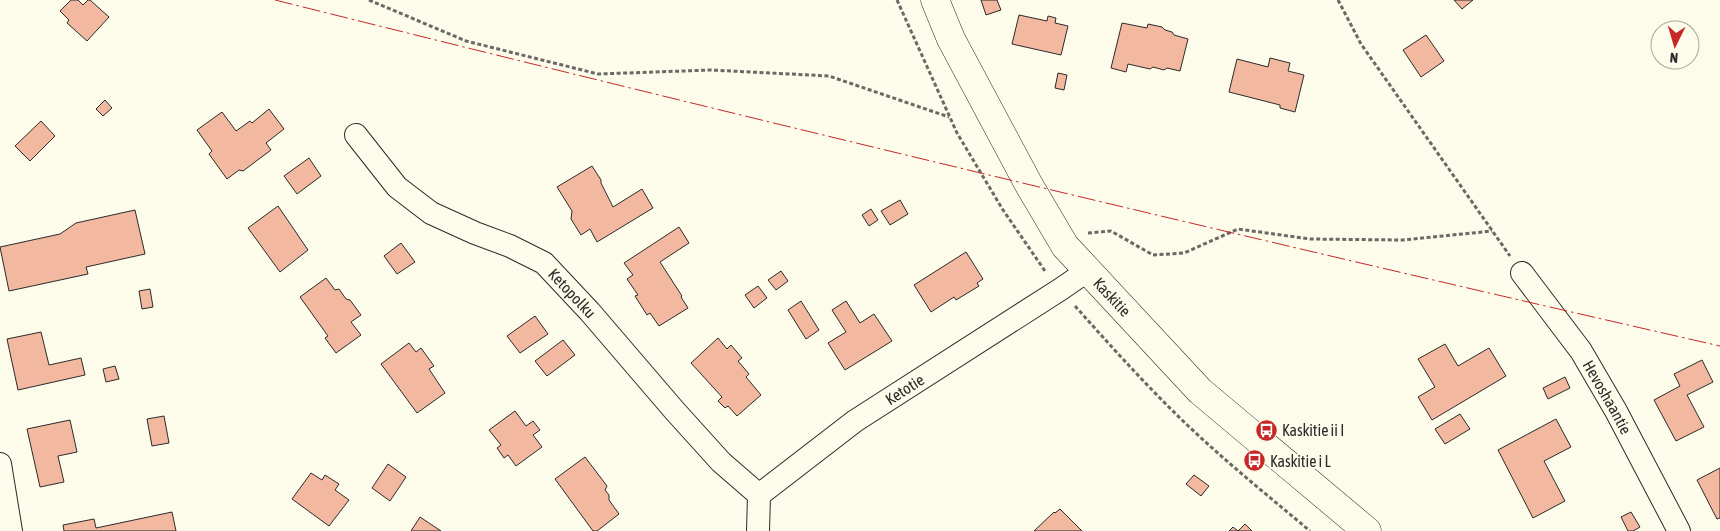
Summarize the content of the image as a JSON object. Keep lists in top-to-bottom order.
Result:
{
  "streets": {
    "street": [
      "Ketopolku",
      "Kaskitie",
      "Ketotie",
      "Hevoshaantie"
    ]
  },
  "crossings": [
    ["Ketopolku", "Ketotie"],
    ["Kaskitie", "Ketotie"]
  ],
  "places": {
    "bus stop": ["Kaskitie ii I", "Kaskitie i L"]
  },
  "north": "bottom"
}
